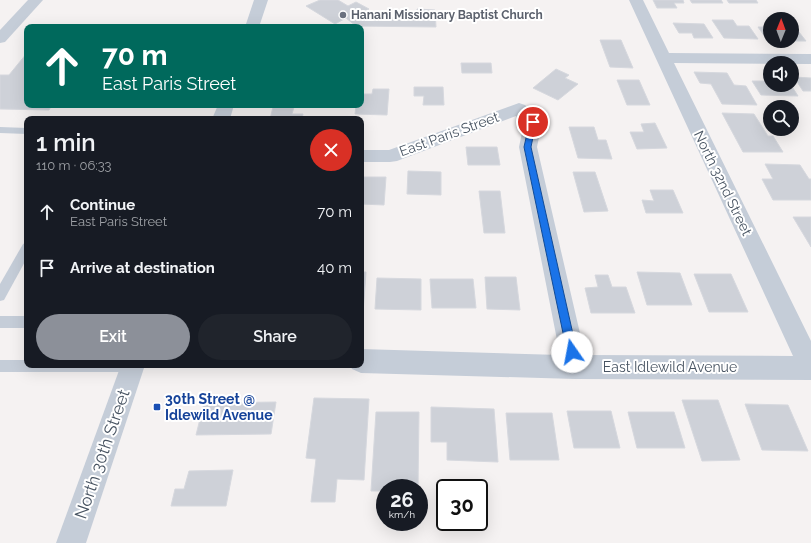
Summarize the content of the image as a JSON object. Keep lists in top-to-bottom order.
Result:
{
  "streets": {
    "street": [
      "East Paris Street",
      "North 32nd Street",
      "East Idlewild Avenue",
      "North 30th Street"
    ]
  },
  "crossings": [
    ["East Paris Street", "East Idlewild Avenue"],
    ["North 32nd Street", "East Idlewild Avenue"]
  ],
  "places": {
    "other": ["Hanani Missionary Baptist Church"],
    "transit": ["30th Street @ Idlewild Avenue"]
  },
  "north": "top",
  "page": {
    "turn": ["70 m", "East Paris Street"],
    "heading": ["1 min", "110 m · 06:33"],
    "list": [
      {
        "name": "Continue",
        "note": "East Paris Street",
        "value": "70 m"
      },
      {
        "name": "Arrive at destination",
        "value": "40 m"
      }
    ],
    "buttons": ["Exit", "Share"],
    "speed": "26 km/h",
    "limit": "30"
  }
}
